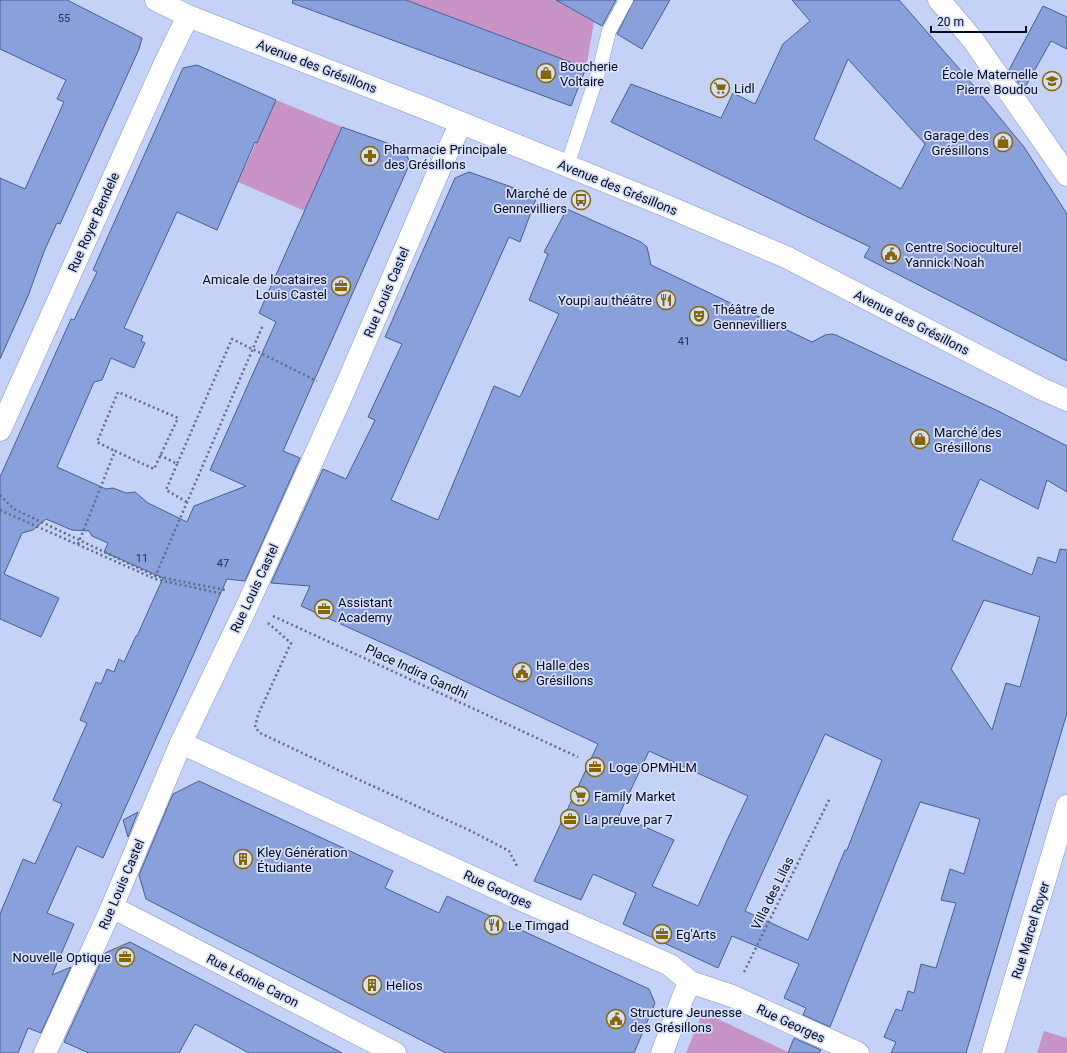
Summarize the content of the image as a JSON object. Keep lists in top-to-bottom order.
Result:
{
  "streets": {
    "street": [
      "Avenue des Grésillons",
      "Rue Royer Bendele",
      "Rue Louis Castel",
      "Rue Georges",
      "Rue Marcel Royer",
      "Rue Léonie Caron"
    ],
    "path": ["Place Indira Gandhi", "Villa des Lilas"]
  },
  "crossings": [
    ["Avenue des Grésillons", "Rue Royer Bendele"],
    ["Avenue des Grésillons", "Rue Louis Castel"],
    ["Rue Louis Castel", "Place Indira Gandhi"],
    ["Rue Louis Castel", "Rue Georges"],
    ["Rue Louis Castel", "Rue Léonie Caron"],
    ["Rue Georges", "Villa des Lilas"]
  ],
  "places": {
    "shop": ["Boucherie Voltaire", "Garage des Grésillons", "Marché des Grésillons"],
    "school or university": ["École Maternelle Pierre Boudou"],
    "supermarket": ["Lidl", "Family Market"],
    "pharmacy": ["Pharmacie Principale des Grésillons"],
    "bus stop": ["Marché de Gennevilliers"],
    "public building": ["Centre Socioculturel Yannick Noah", "Halle des Grésillons", "Structure Jeunesse des Grésillons"],
    "office": [
      "Amicale de locataires Louis Castel",
      "Assistant Academy",
      "Loge OPMHLM",
      "La preuve par 7",
      "Eg'Arts",
      "Nouvelle Optique"
    ],
    "restaurant": ["Youpi au théâtre", "Le Timgad"],
    "theatre": ["Théâtre de Gennevilliers"],
    "building": ["Kley Génération Étudiante", "Helios"]
  },
  "house_numbers": [
    "55",
    "41",
    "11",
    "47"
  ],
  "scale_bar": "20 m"
}
